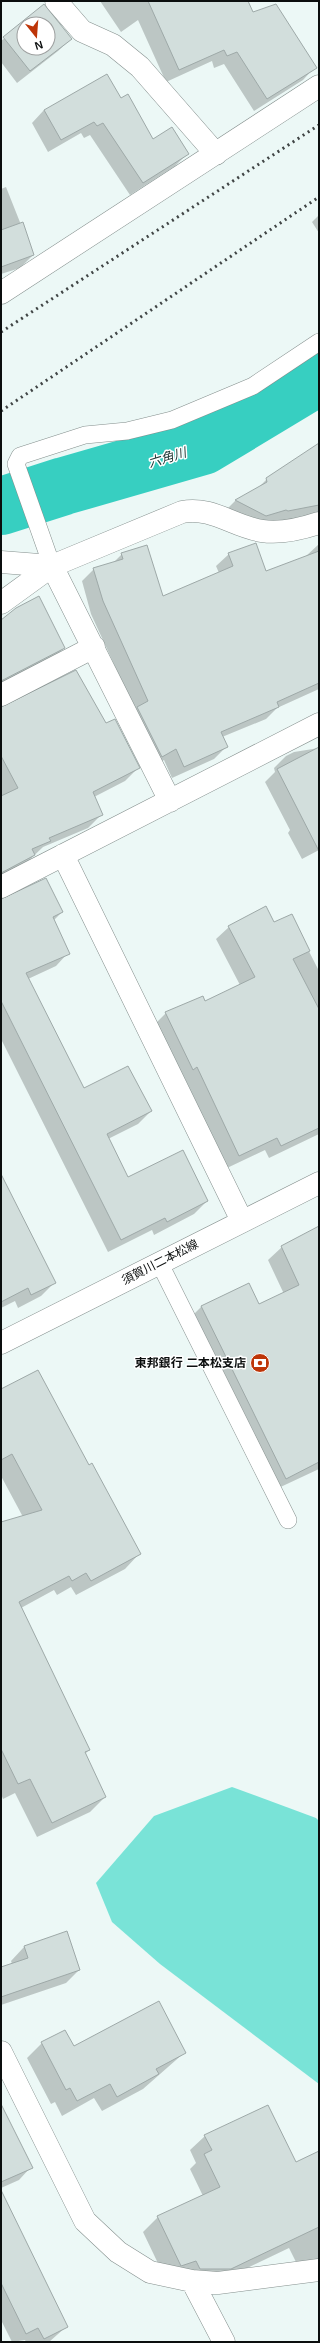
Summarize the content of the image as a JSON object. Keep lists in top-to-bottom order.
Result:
{
  "streets": {
    "street": ["須賀川二本松線"]
  },
  "water": ["六角川"],
  "places": {
    "bank": ["東邦銀行 二本松支店"]
  },
  "north": "bottom"
}
